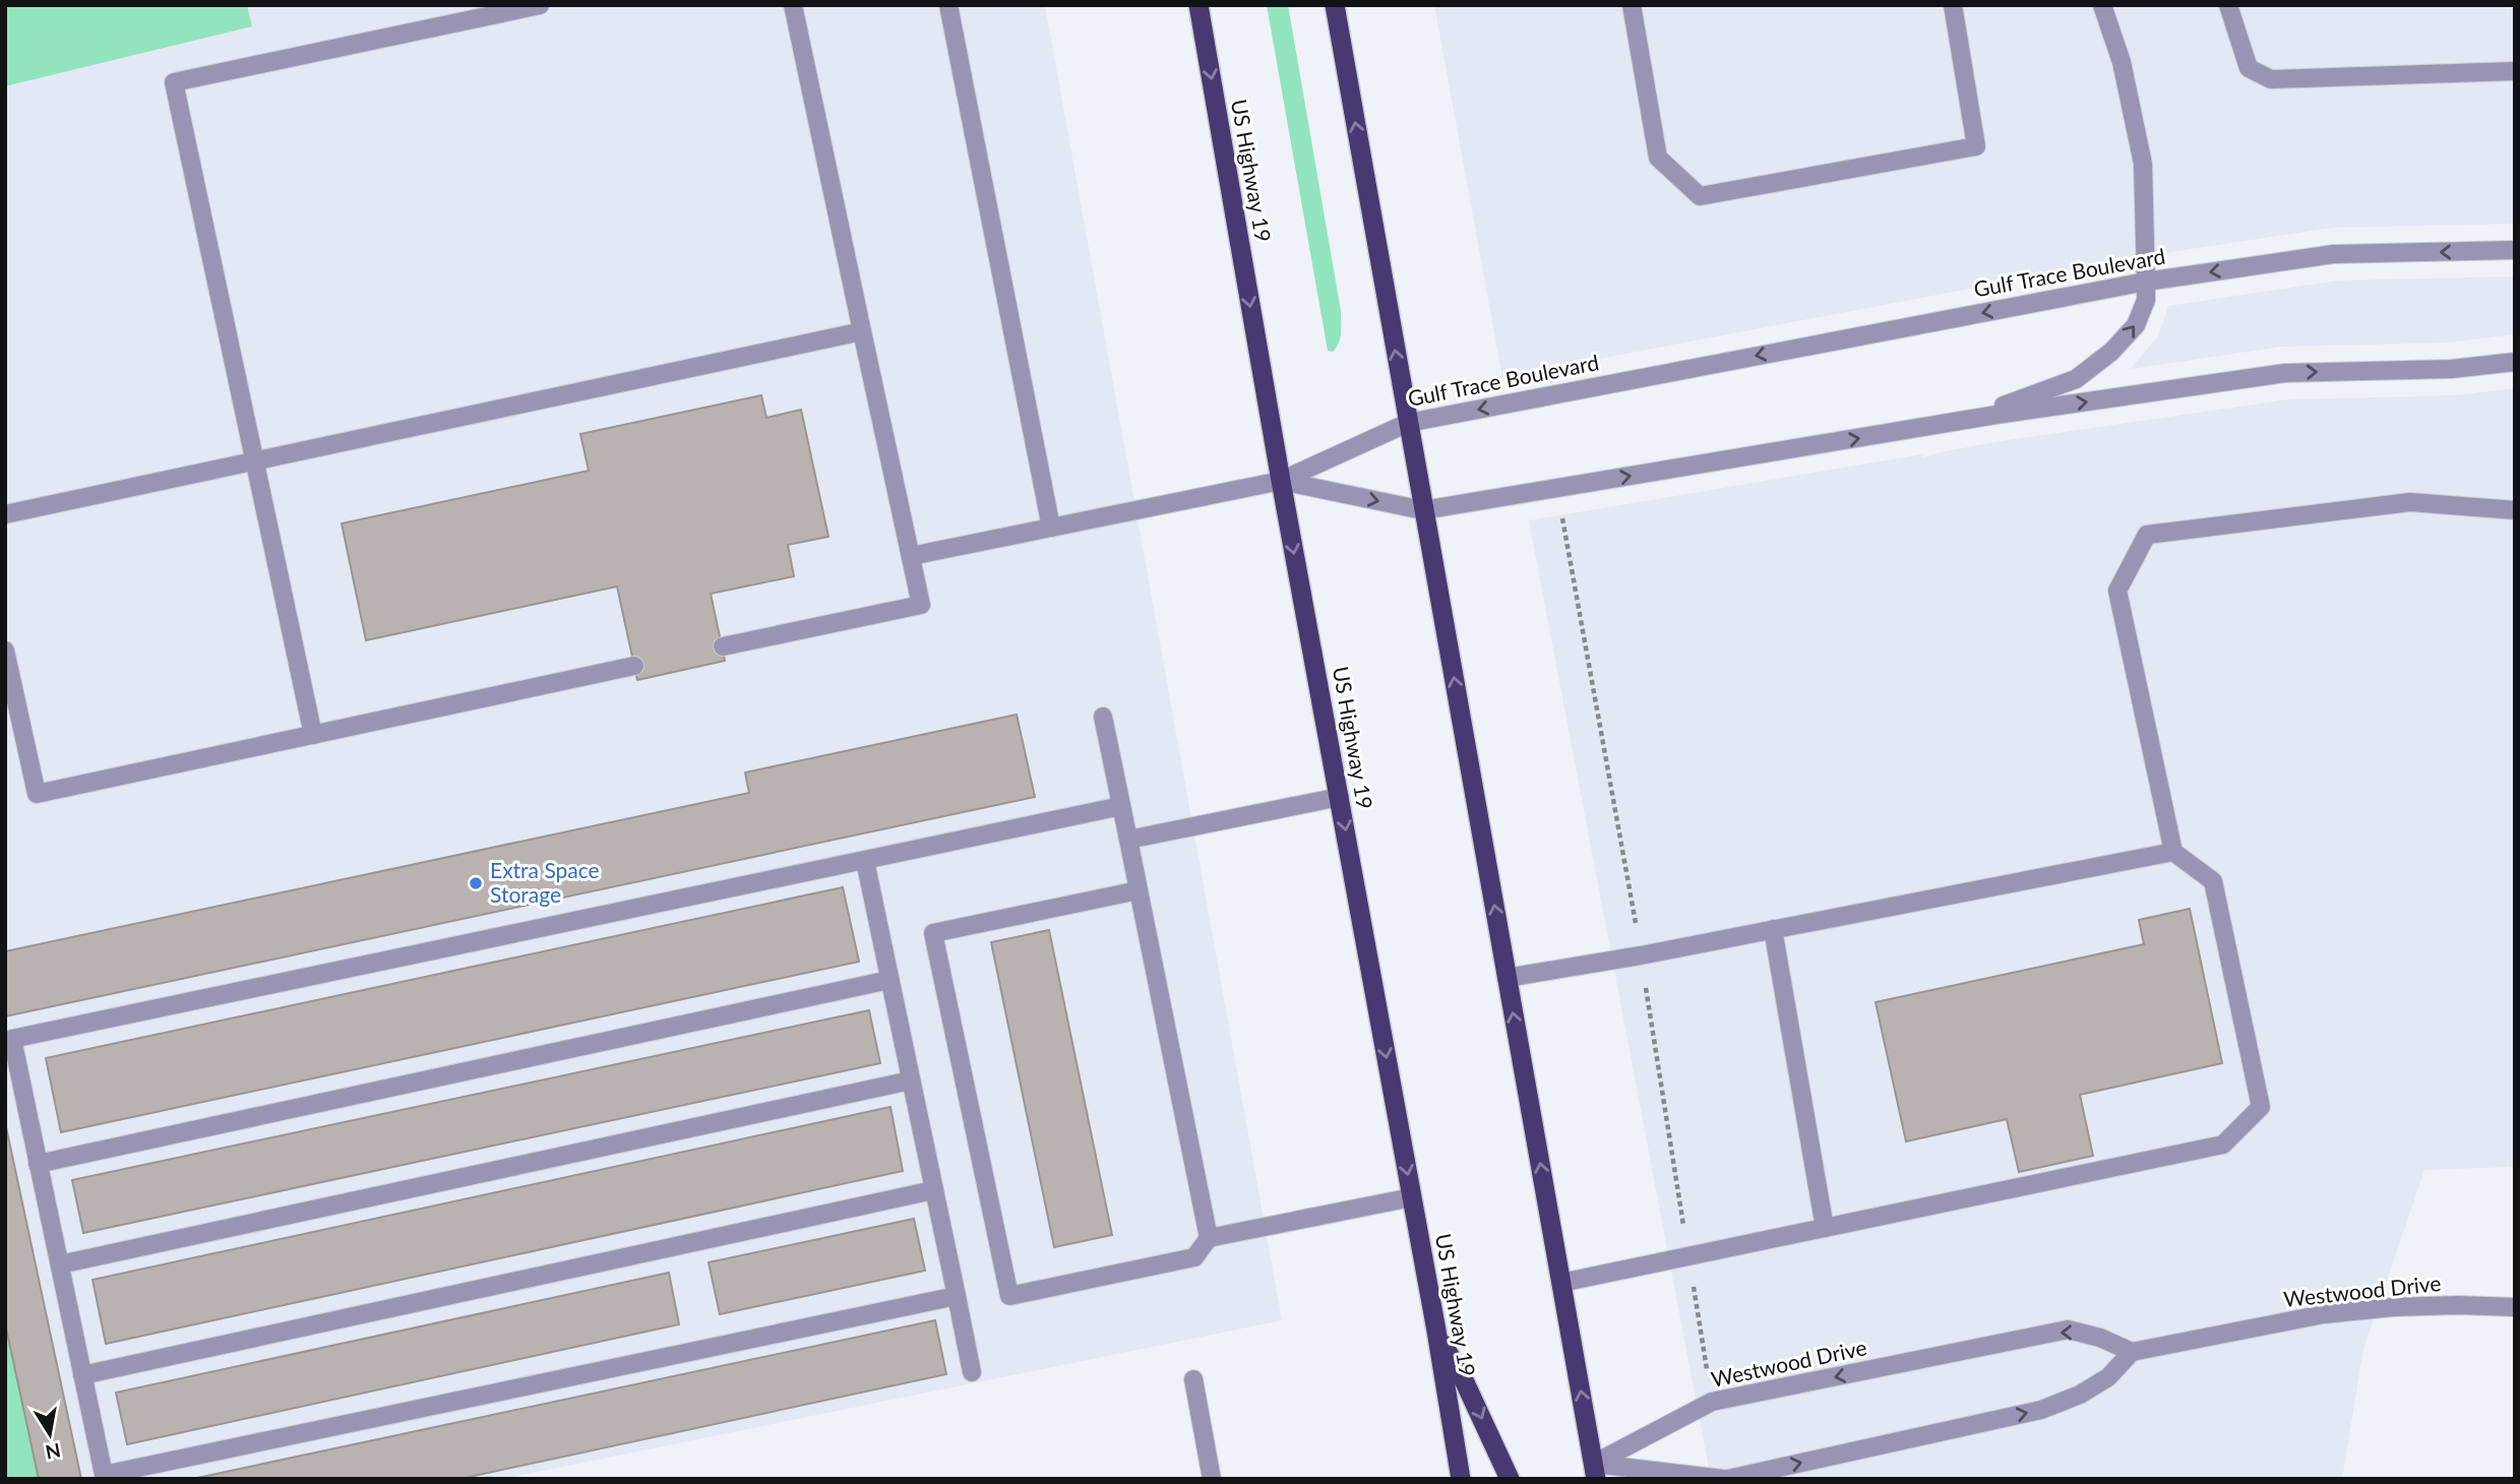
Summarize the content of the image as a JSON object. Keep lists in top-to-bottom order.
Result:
{
  "streets": {
    "highway": ["US Highway 19"],
    "street": ["Gulf Trace Boulevard", "Westwood Drive"]
  },
  "crossings": [
    ["US Highway 19", "Gulf Trace Boulevard"]
  ],
  "places": ["Extra Space Storage"],
  "north": "bottom"
}
